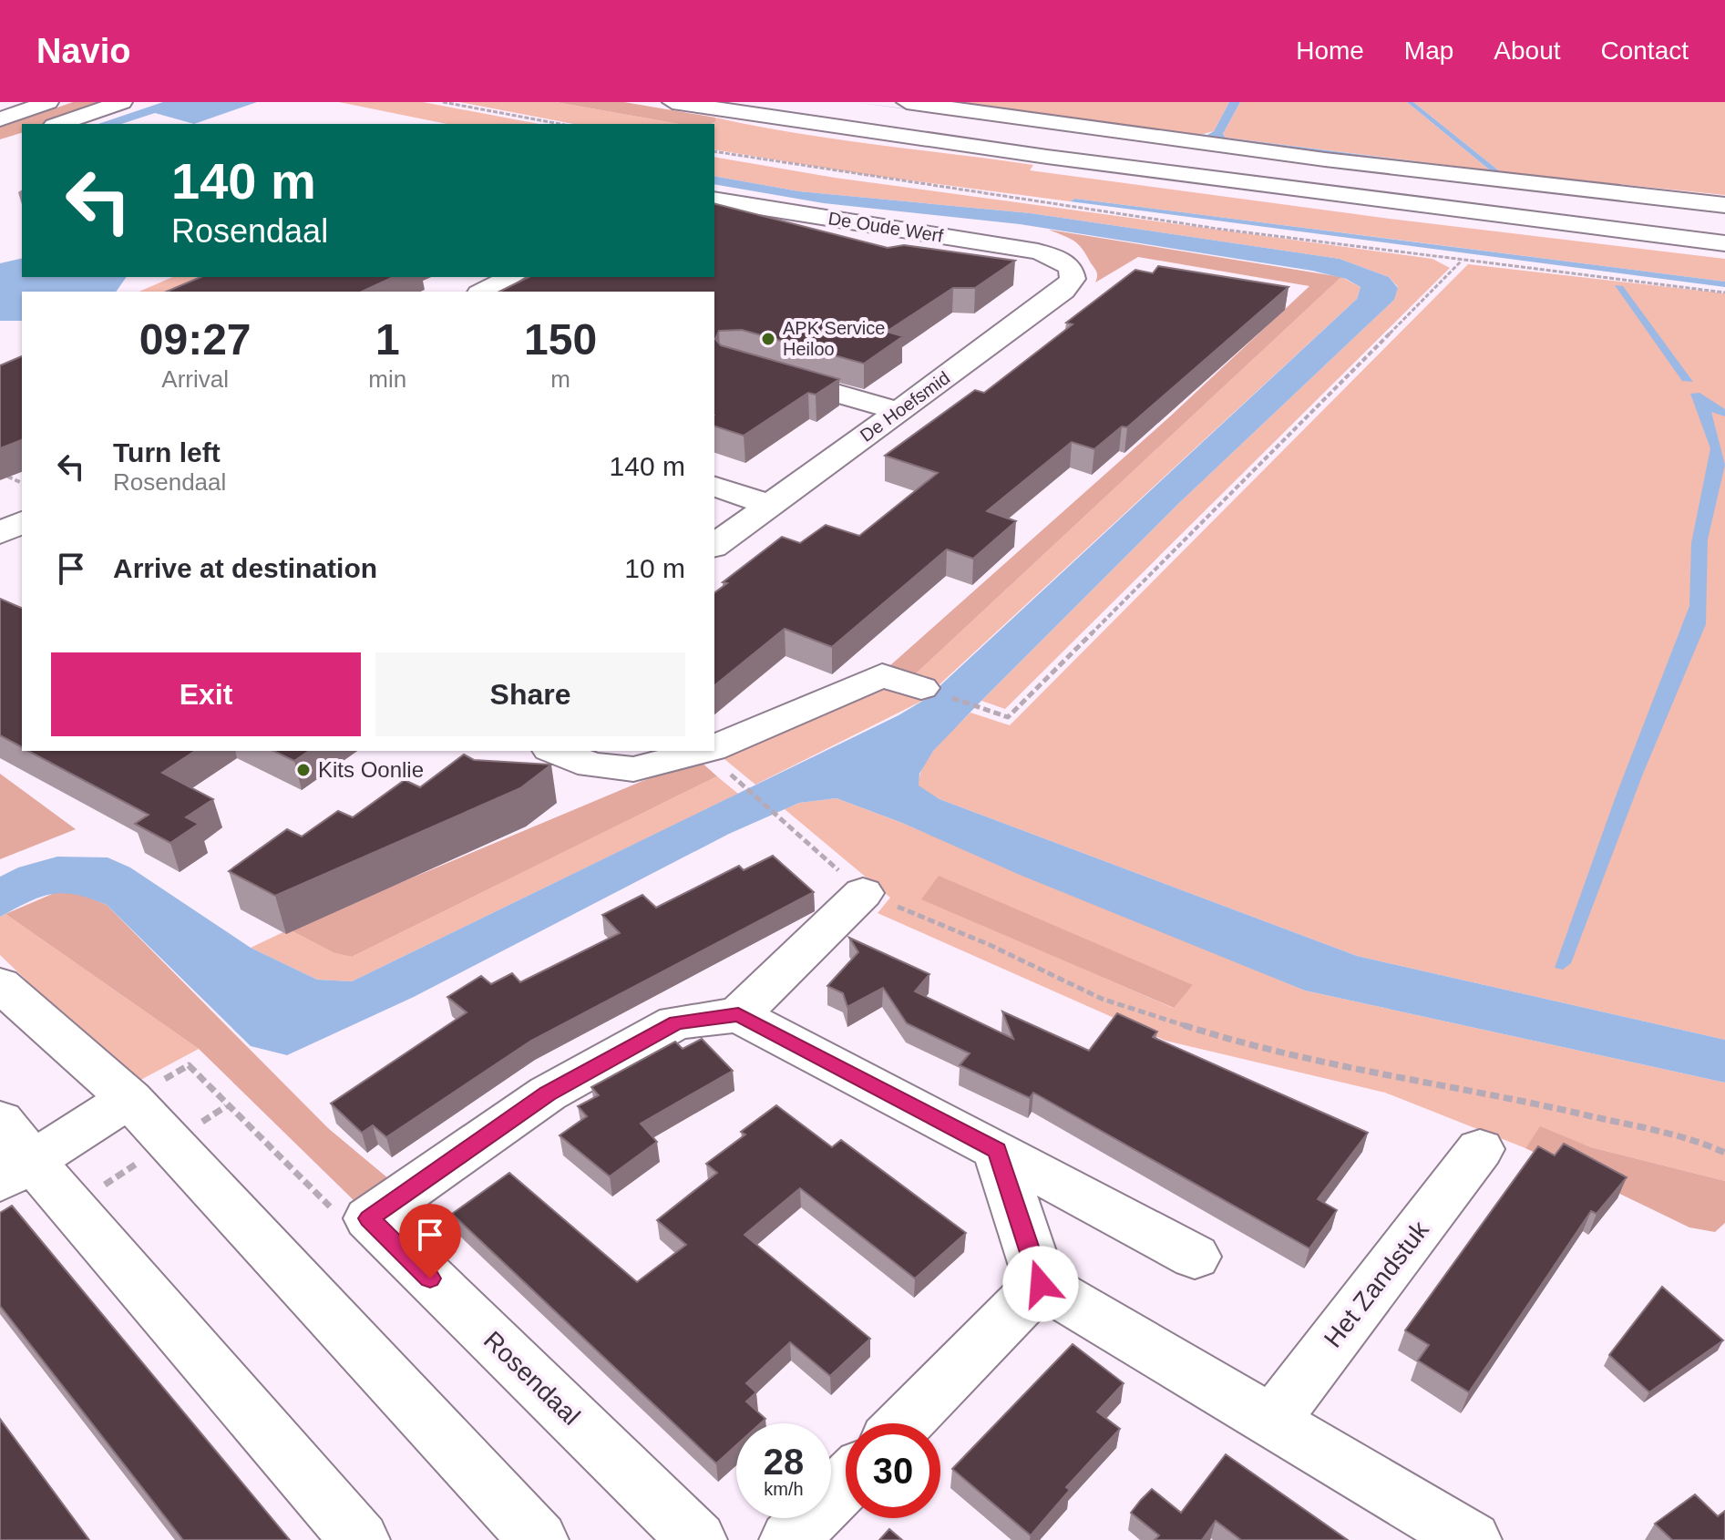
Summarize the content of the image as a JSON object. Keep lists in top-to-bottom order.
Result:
{
  "streets": {
    "main road": [
      "De Oude Werf",
      "De Hoefsmid",
      "Het Zandstuk",
      "Rosendaal"
    ]
  },
  "crossings": [
    ["De Oude Werf", "De Hoefsmid"]
  ],
  "places": ["APK Service Heiloo", "Kits Oonlie"],
  "page": {
    "header": "Navio",
    "nav": [
      "Home",
      "Map",
      "About",
      "Contact"
    ],
    "turn": ["140 m", "Rosendaal"],
    "eta": [
      "09:27",
      "Arrival",
      "1",
      "min",
      "150",
      "m"
    ],
    "list": [
      {
        "name": "Turn left",
        "note": "Rosendaal",
        "value": "140 m"
      },
      {
        "name": "Arrive at destination",
        "value": "10 m"
      }
    ],
    "buttons": ["Exit", "Share"],
    "speed": "28 km/h",
    "limit": "30"
  }
}
